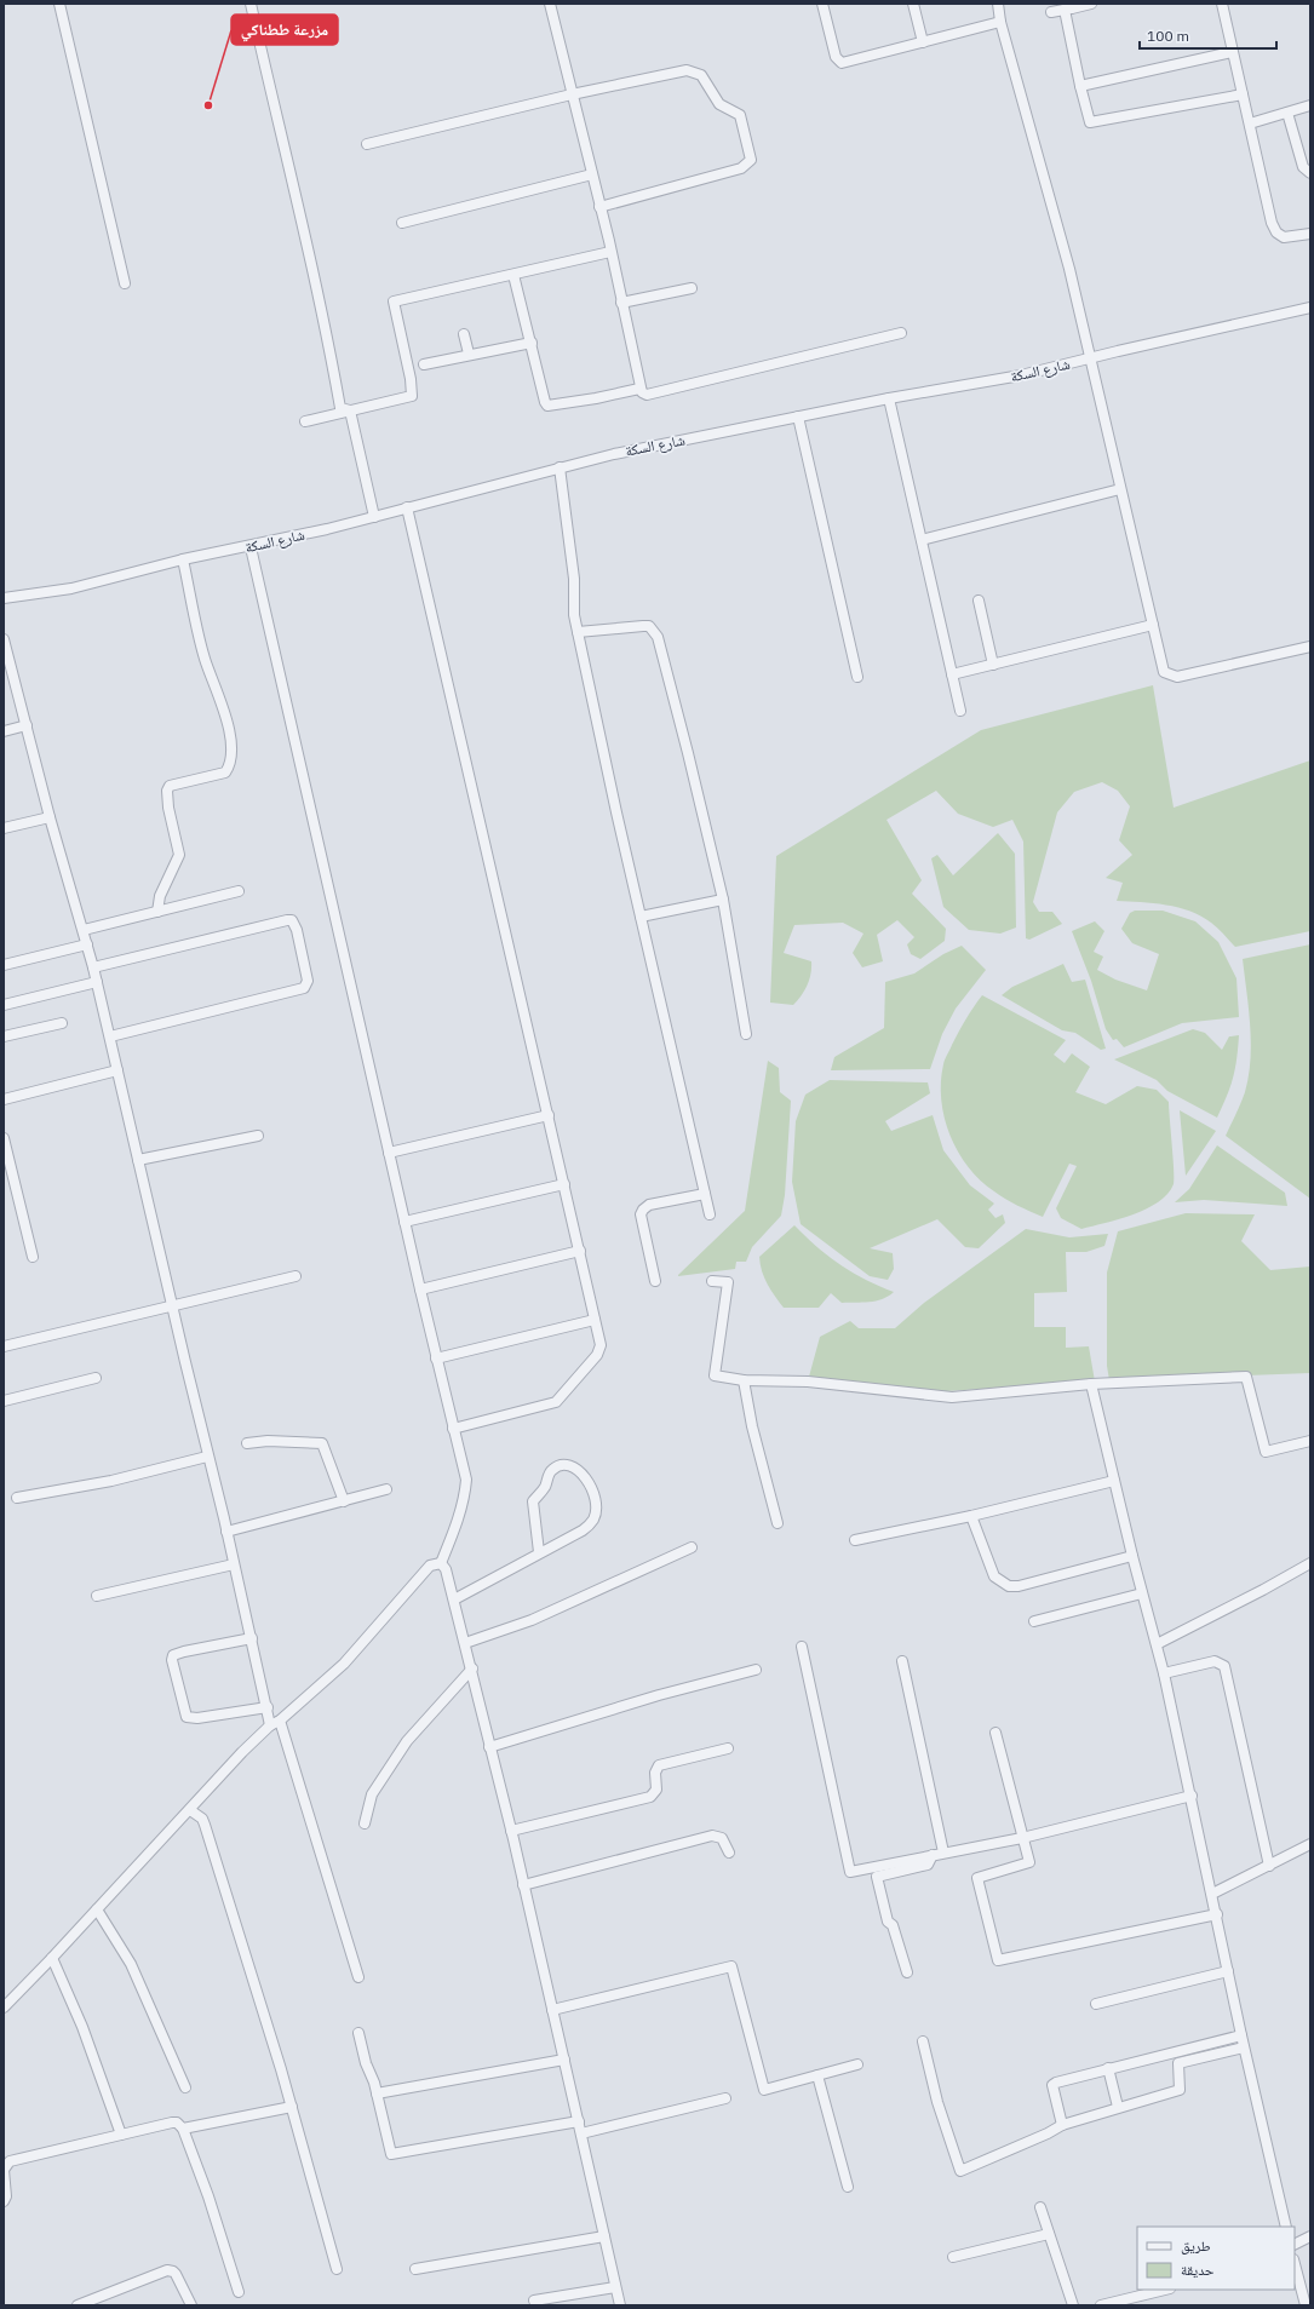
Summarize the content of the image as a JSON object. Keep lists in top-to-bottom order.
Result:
{
  "streets": {
    "street": ["شارع السكة"]
  },
  "places": ["مزرعة ططناكي"],
  "legend": ["طريق", "حديقة"],
  "scale_bar": "100 m"
}
